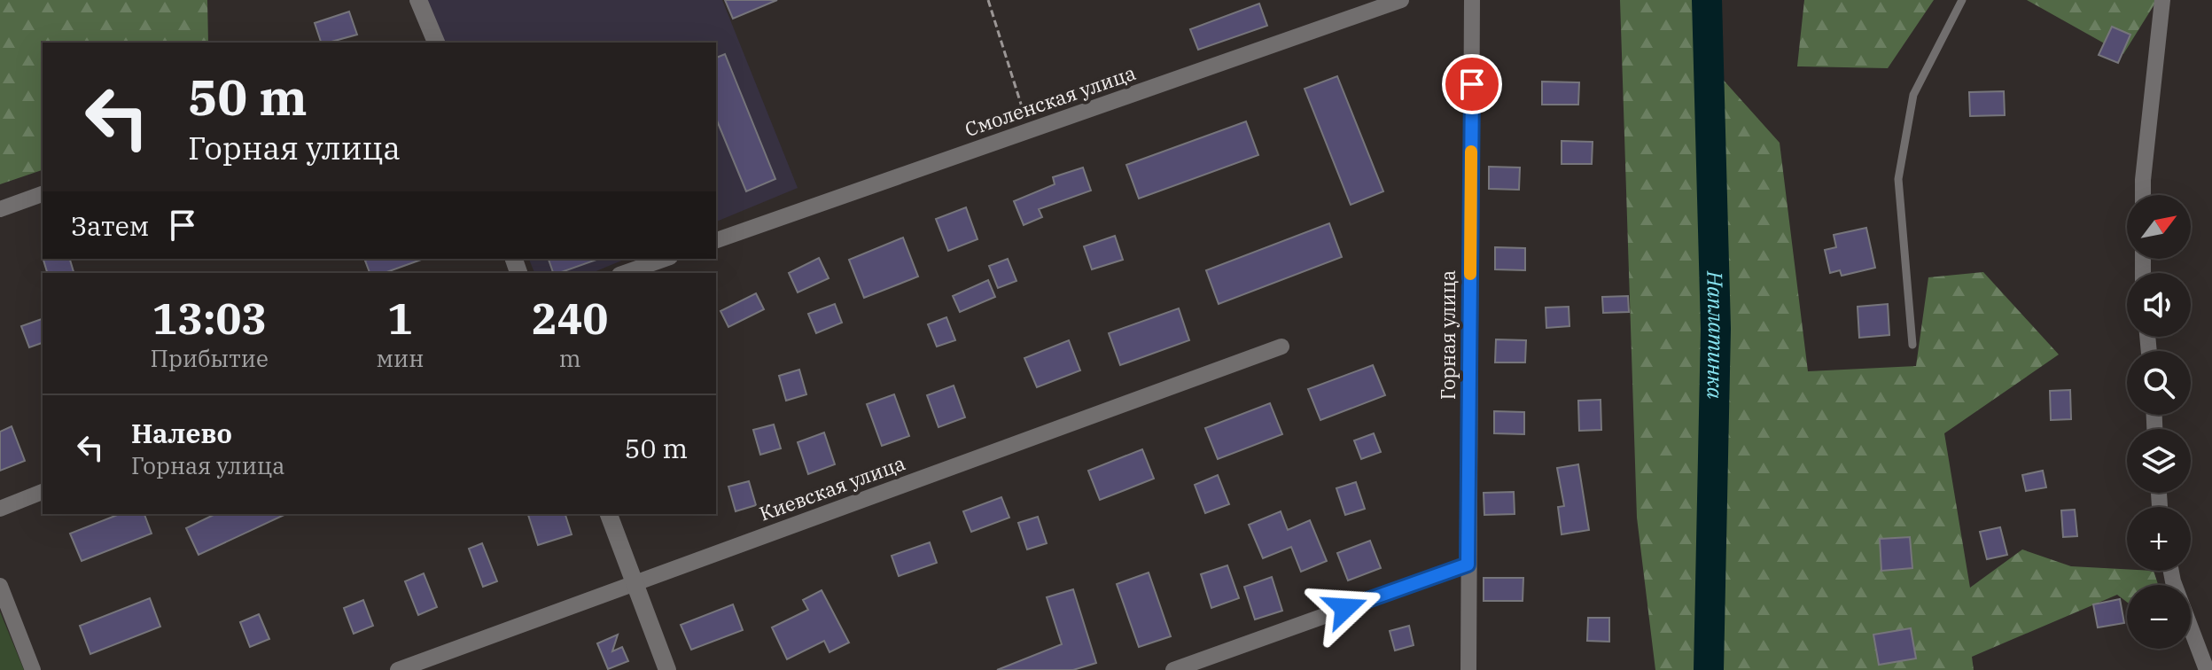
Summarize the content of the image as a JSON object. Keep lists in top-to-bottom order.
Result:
{
  "streets": {
    "street": ["Смоленская улица", "Горная улица", "Киевская улица"]
  },
  "water": ["Наплатинка"],
  "north": "top right",
  "page": {
    "turn": ["50 m", "Горная улица"],
    "then": "Затем",
    "map_buttons": ["+", "−"],
    "eta": [
      "13:03",
      "Прибытие",
      "1",
      "мин",
      "240",
      "m"
    ],
    "list": [
      {
        "name": "Налево",
        "note": "Горная улица",
        "value": "50 m"
      }
    ]
  }
}
